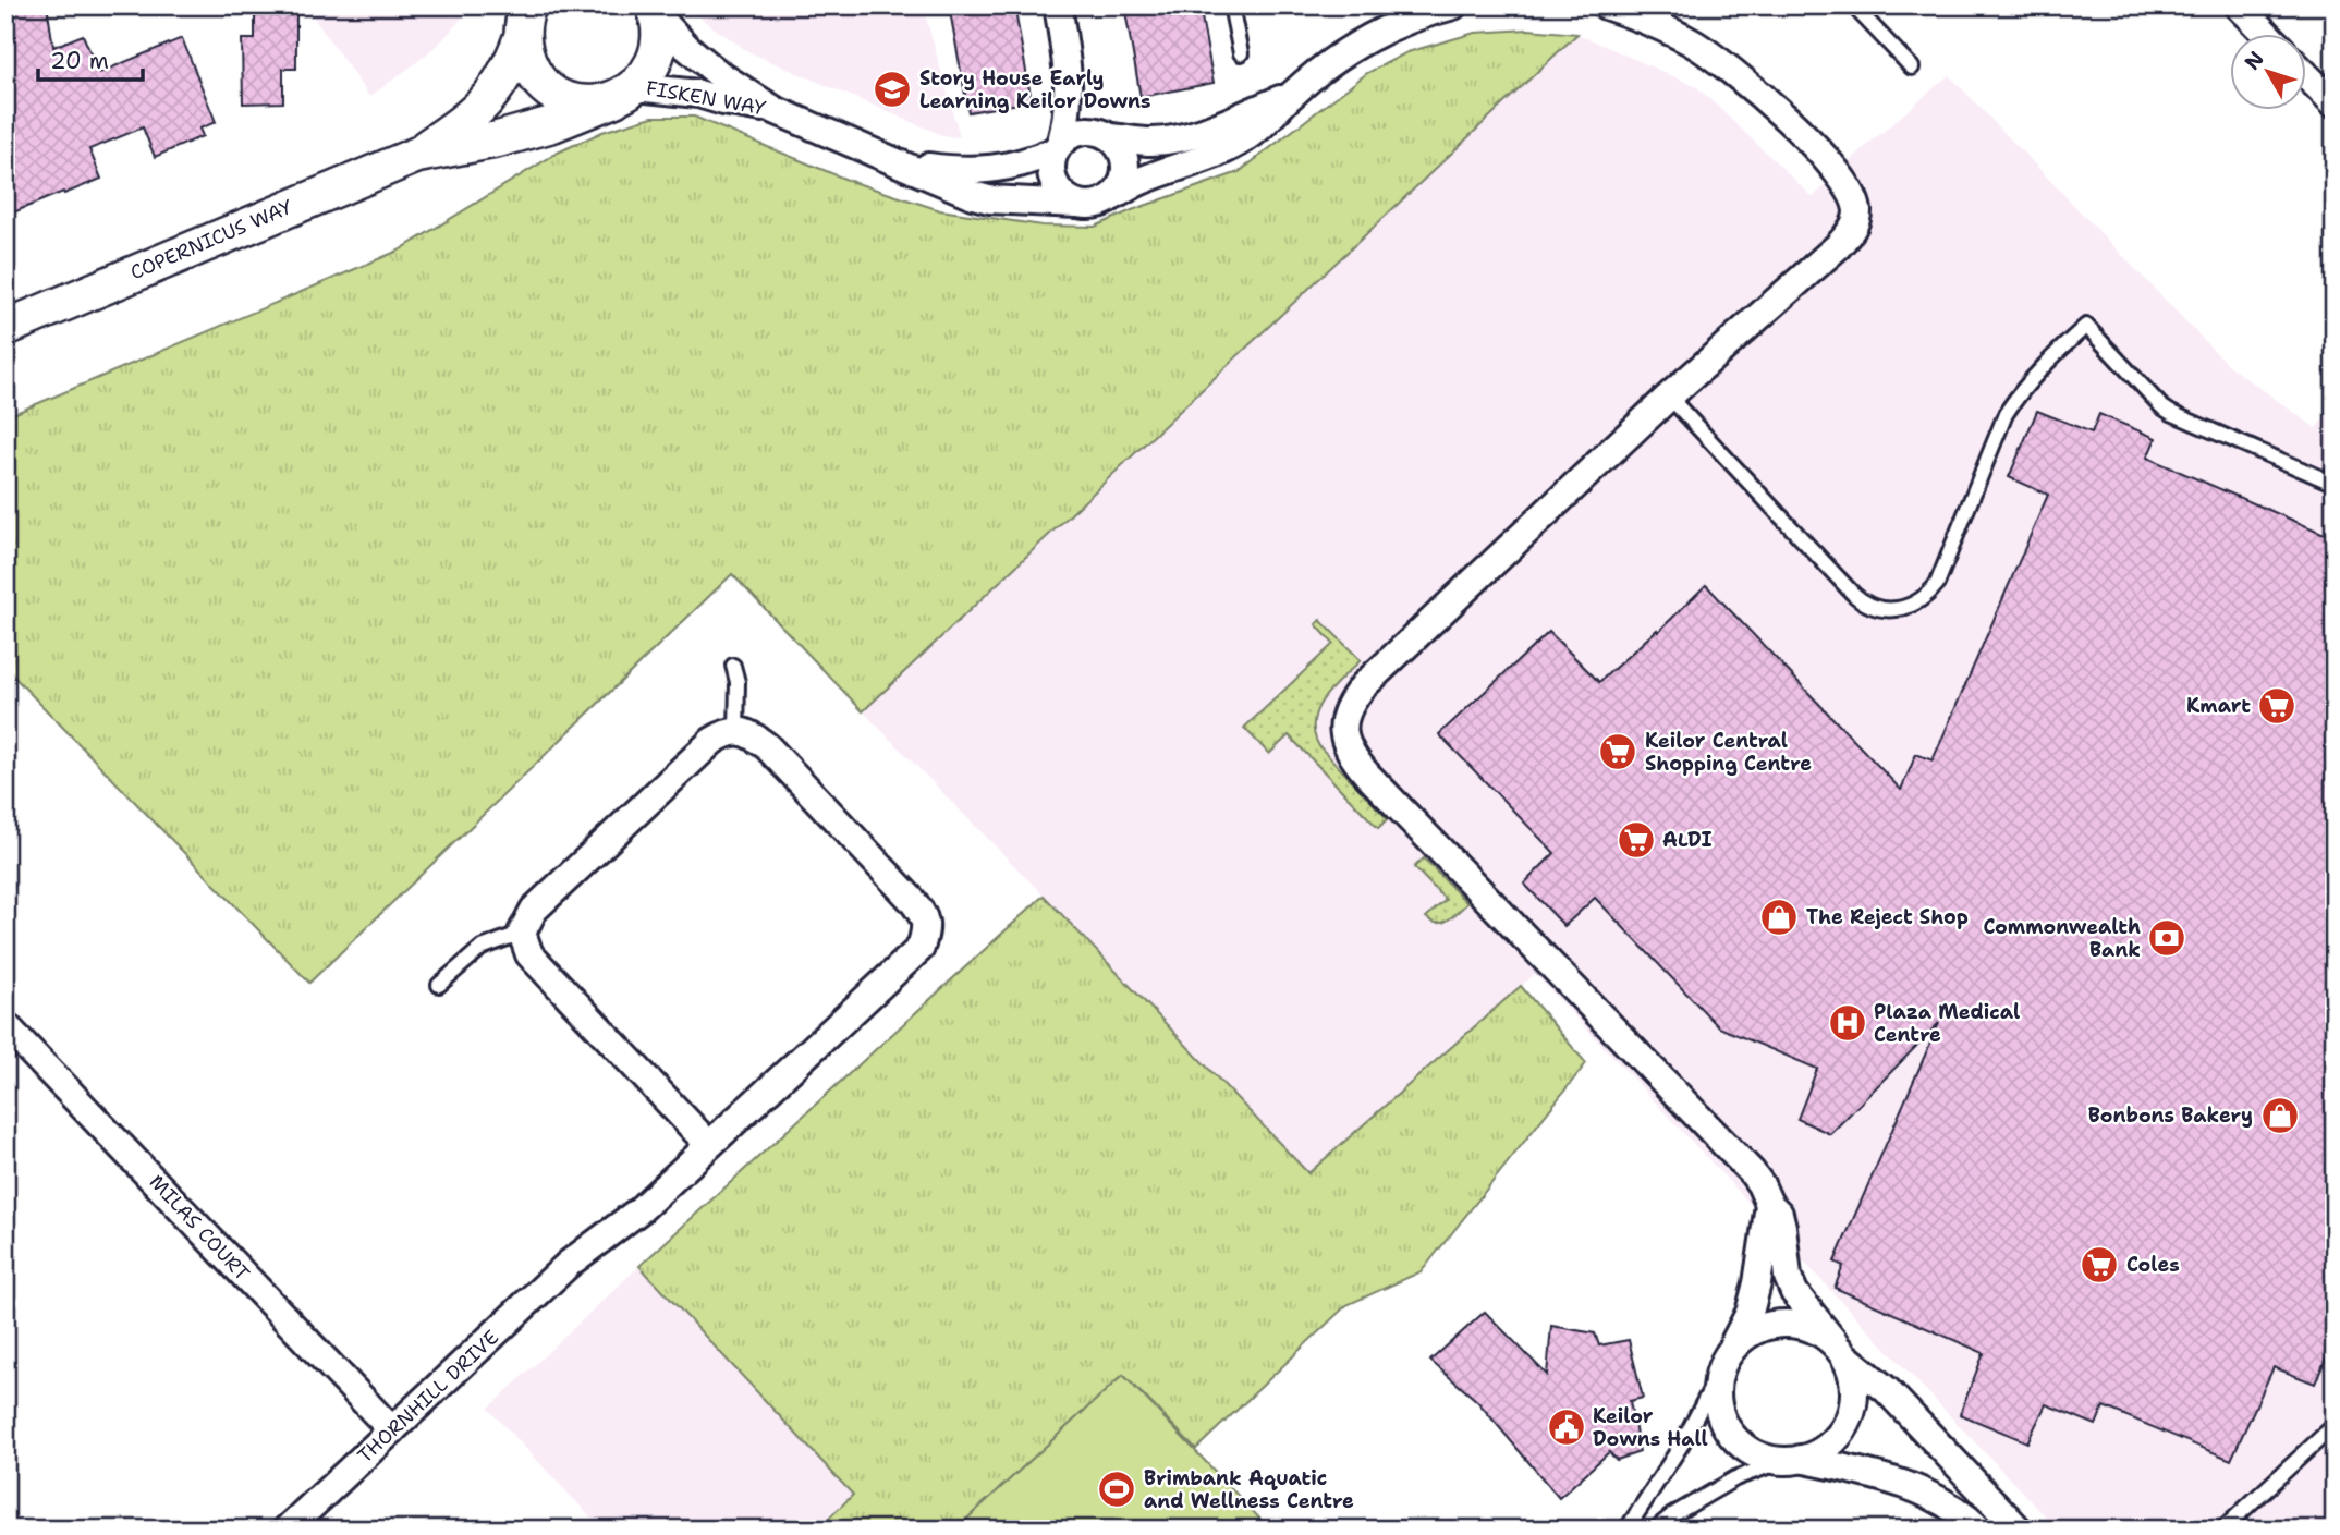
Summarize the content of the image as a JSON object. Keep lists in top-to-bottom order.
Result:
{
  "streets": {
    "street": [
      "FISKEN WAY",
      "COPERNICUS WAY",
      "MILAS COURT",
      "THORNHILL DRIVE"
    ]
  },
  "crossings": [
    ["FISKEN WAY", "COPERNICUS WAY"],
    ["MILAS COURT", "THORNHILL DRIVE"]
  ],
  "places": {
    "school or university": ["Story House Early Learning Keilor Downs"],
    "supermarket": [
      "Kmart",
      "Keilor Central Shopping Centre",
      "ALDI",
      "Coles"
    ],
    "shop": ["The Reject Shop", "Bonbons Bakery"],
    "bank": ["Commonwealth Bank"],
    "hospital": ["Plaza Medical Centre"],
    "public building": ["Keilor Downs Hall"],
    "sports": ["Brimbank Aquatic and Wellness Centre"]
  },
  "scale_bar": "20 m",
  "north": "top left"
}
